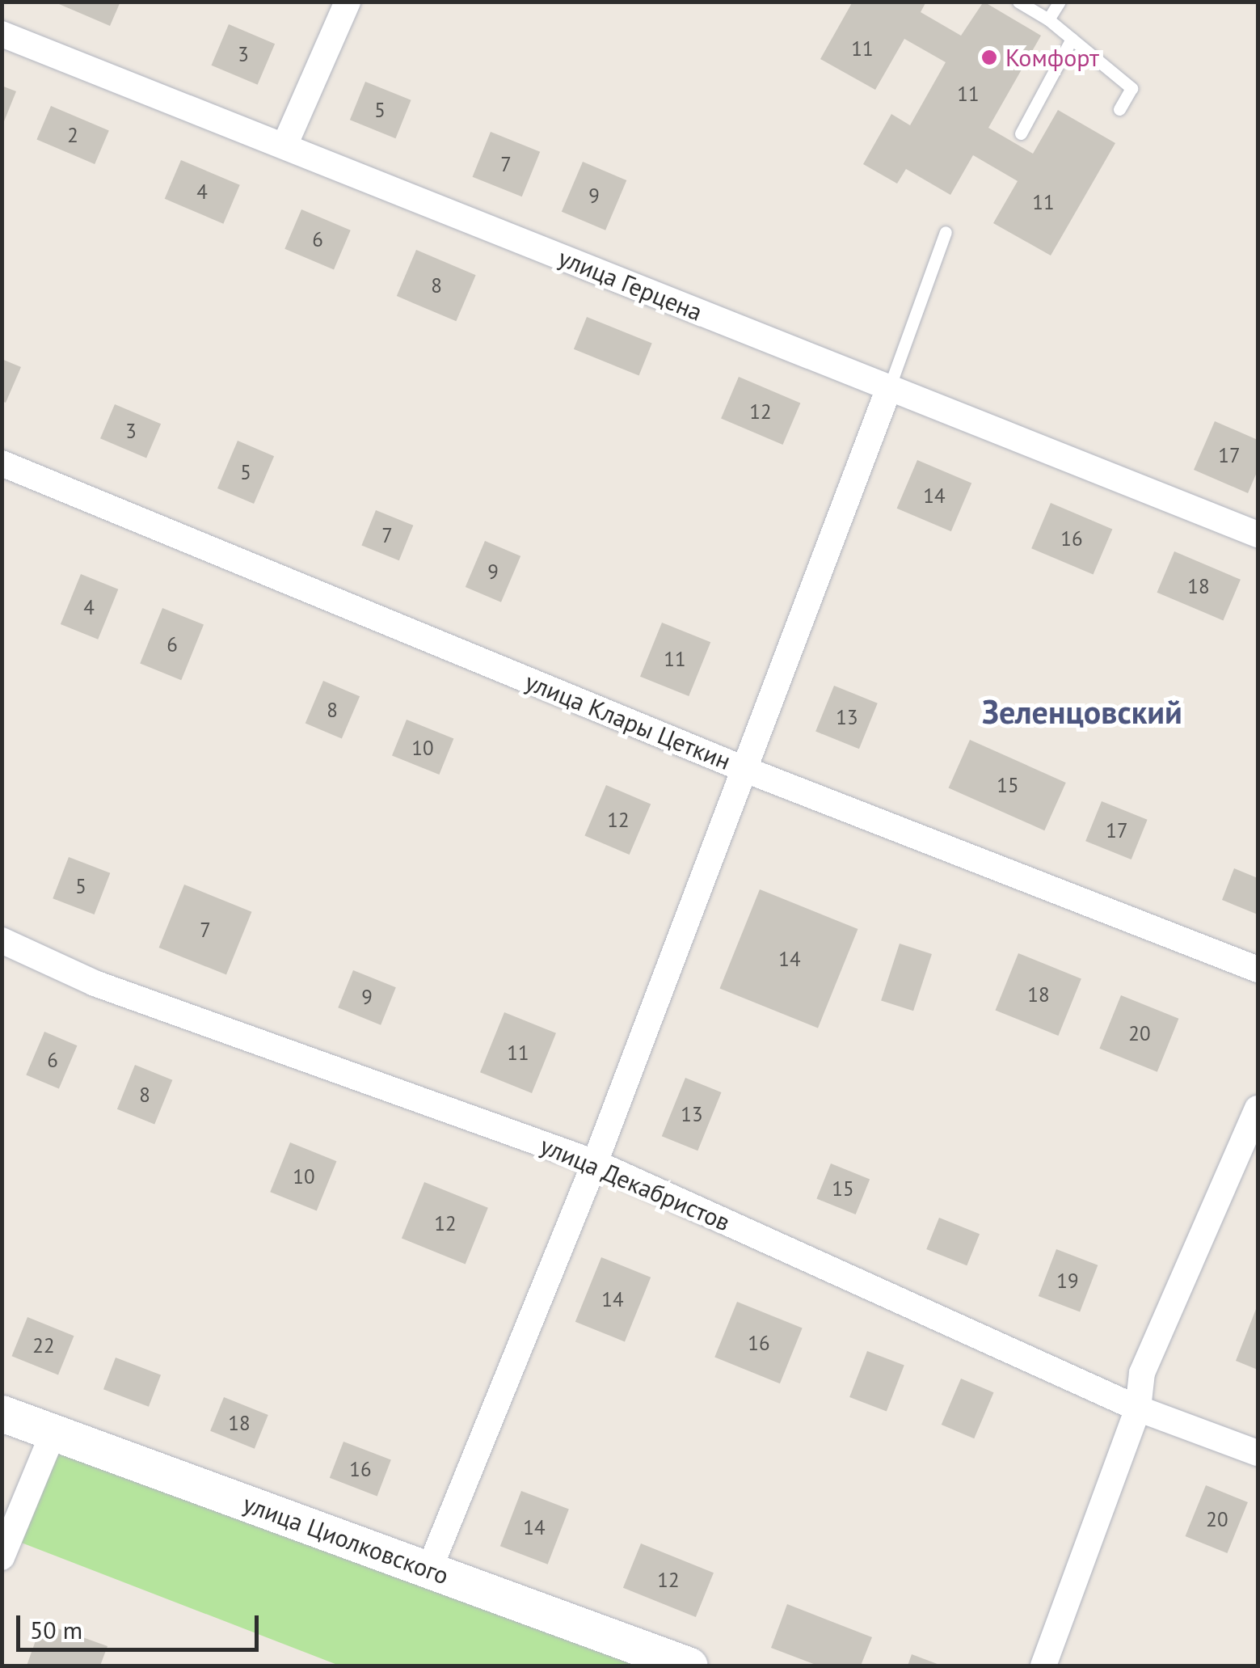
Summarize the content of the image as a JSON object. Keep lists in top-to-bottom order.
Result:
{
  "streets": {
    "main road": ["улица Циолковского"],
    "street": ["улица Герцена", "улица Клары Цеткин", "улица Декабристов"]
  },
  "districts": ["Зеленцовский"],
  "places": ["Комфорт"],
  "house_numbers": [
    "11",
    "3",
    "11",
    "5",
    "2",
    "7",
    "4",
    "9",
    "11",
    "6",
    "8",
    "12",
    "3",
    "17",
    "5",
    "14",
    "7",
    "16",
    "9",
    "18",
    "4",
    "6",
    "11",
    "8",
    "13",
    "10",
    "15",
    "12",
    "17",
    "5",
    "7",
    "14",
    "18",
    "9",
    "20",
    "11",
    "6",
    "8",
    "13",
    "10",
    "15",
    "12",
    "19",
    "14",
    "16",
    "22",
    "18",
    "16",
    "20",
    "14",
    "12"
  ],
  "scale_bar": "50 m"
}
